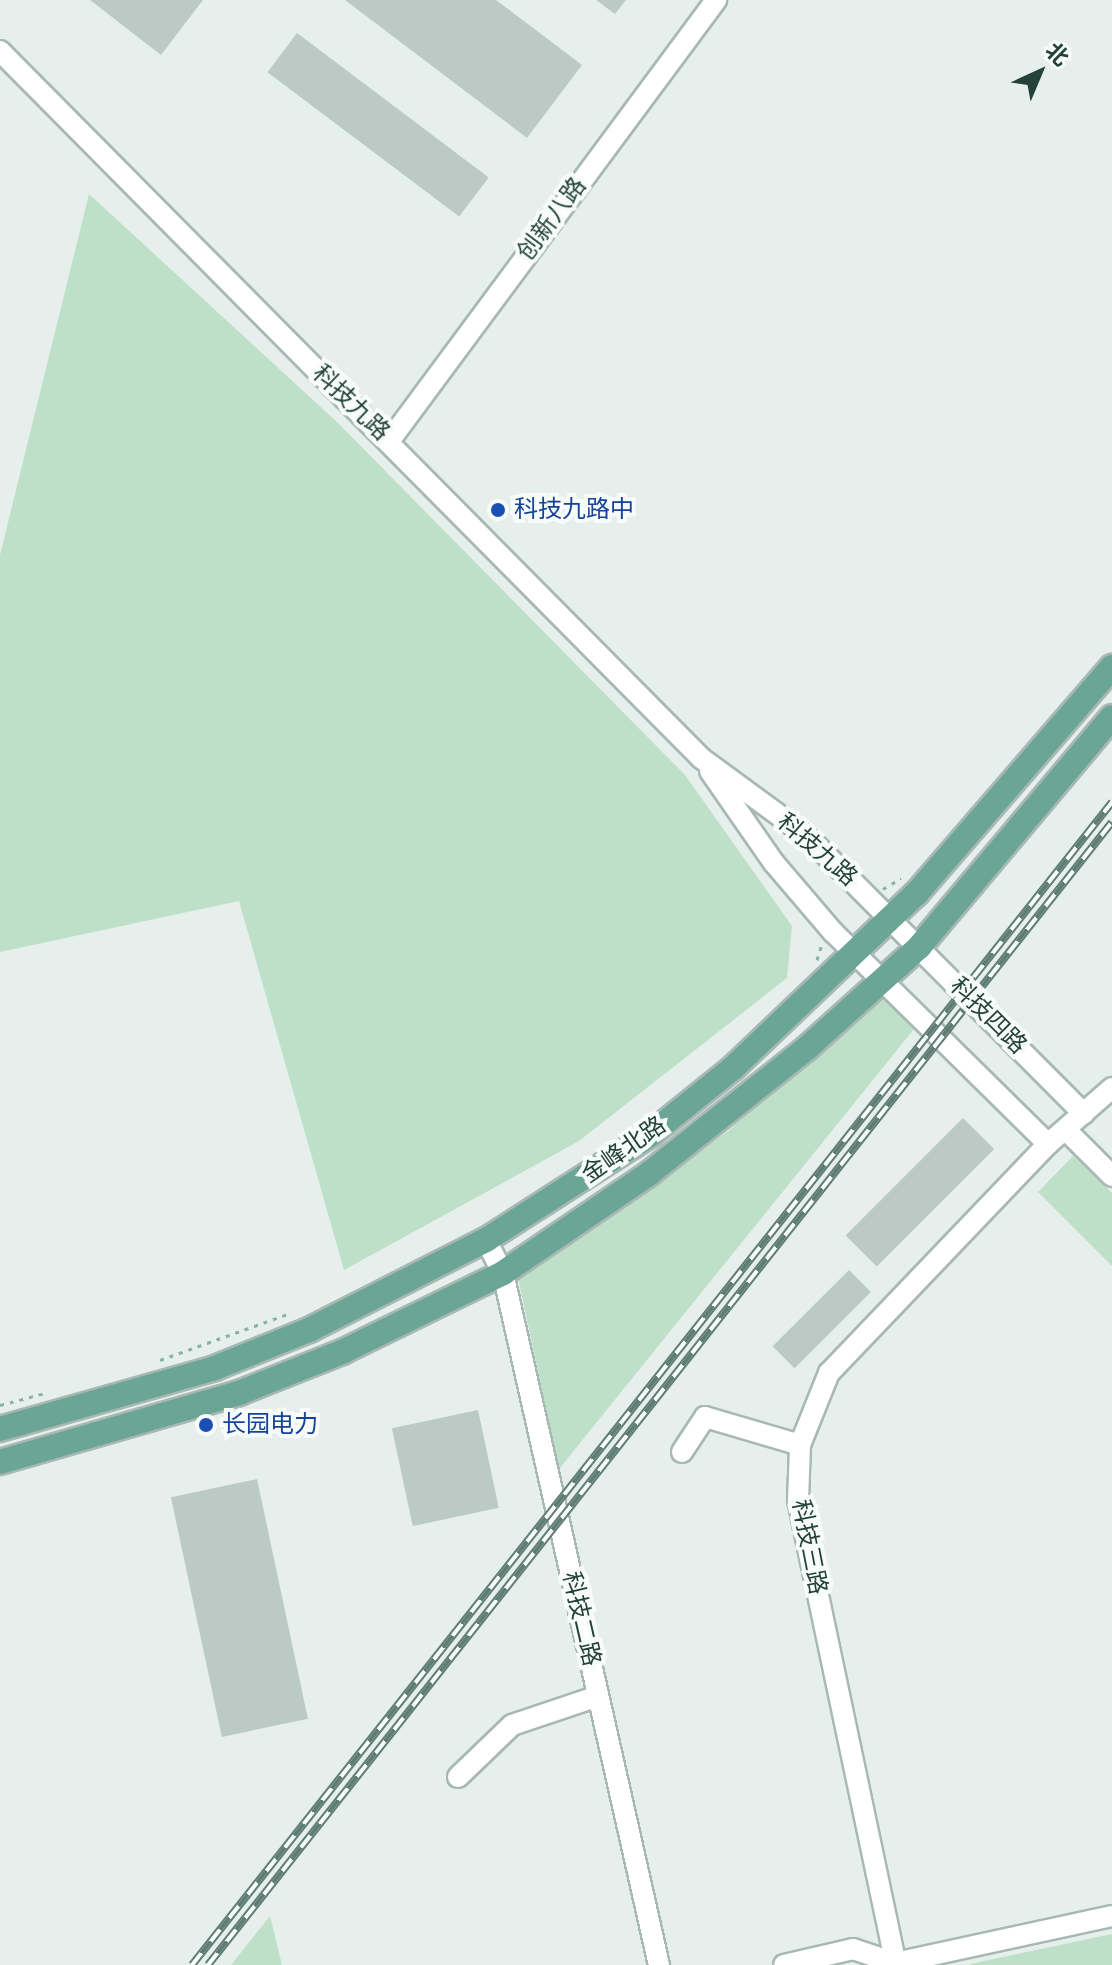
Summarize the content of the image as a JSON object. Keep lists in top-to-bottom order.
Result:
{
  "streets": {
    "main road": ["金峰北路"],
    "street": [
      "创新八路",
      "科技九路",
      "科技四路",
      "科技三路",
      "科技二路"
    ]
  },
  "crossings": [
    ["创新八路", "科技九路"],
    ["科技九路", "科技四路"],
    ["科技九路", "金峰北路"],
    ["科技四路", "金峰北路"],
    ["科技四路", "科技三路"],
    ["金峰北路", "科技二路"]
  ],
  "places": ["科技九路中", "长园电力"],
  "north": "top right"
}
